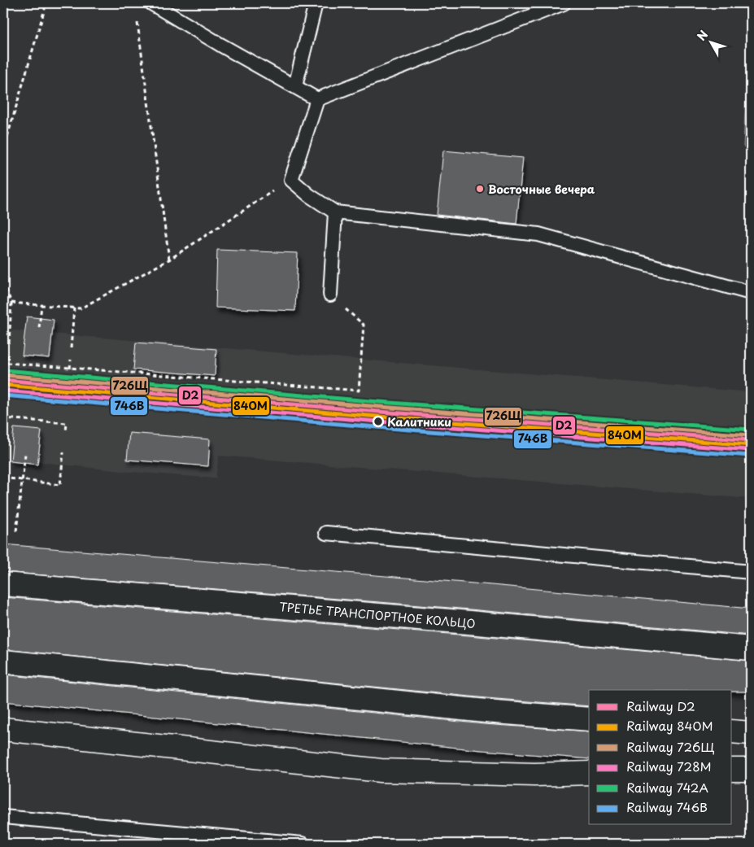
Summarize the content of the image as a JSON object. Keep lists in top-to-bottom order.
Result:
{
  "streets": {
    "main road": ["ТРЕТЬЕ ТРАНСПОРТНОЕ КОЛЬЦО"]
  },
  "places": ["Восточные вечера", "Калитники"],
  "lines": [
    "rail line 742А",
    "rail line 726Щ",
    "rail line D2",
    "rail line 840М",
    "rail line 728М",
    "rail line 746В"
  ],
  "legend": [
    "Railway D2",
    "Railway 840М",
    "Railway 726Щ",
    "Railway 728М",
    "Railway 742А",
    "Railway 746В"
  ],
  "north": "top left"
}
